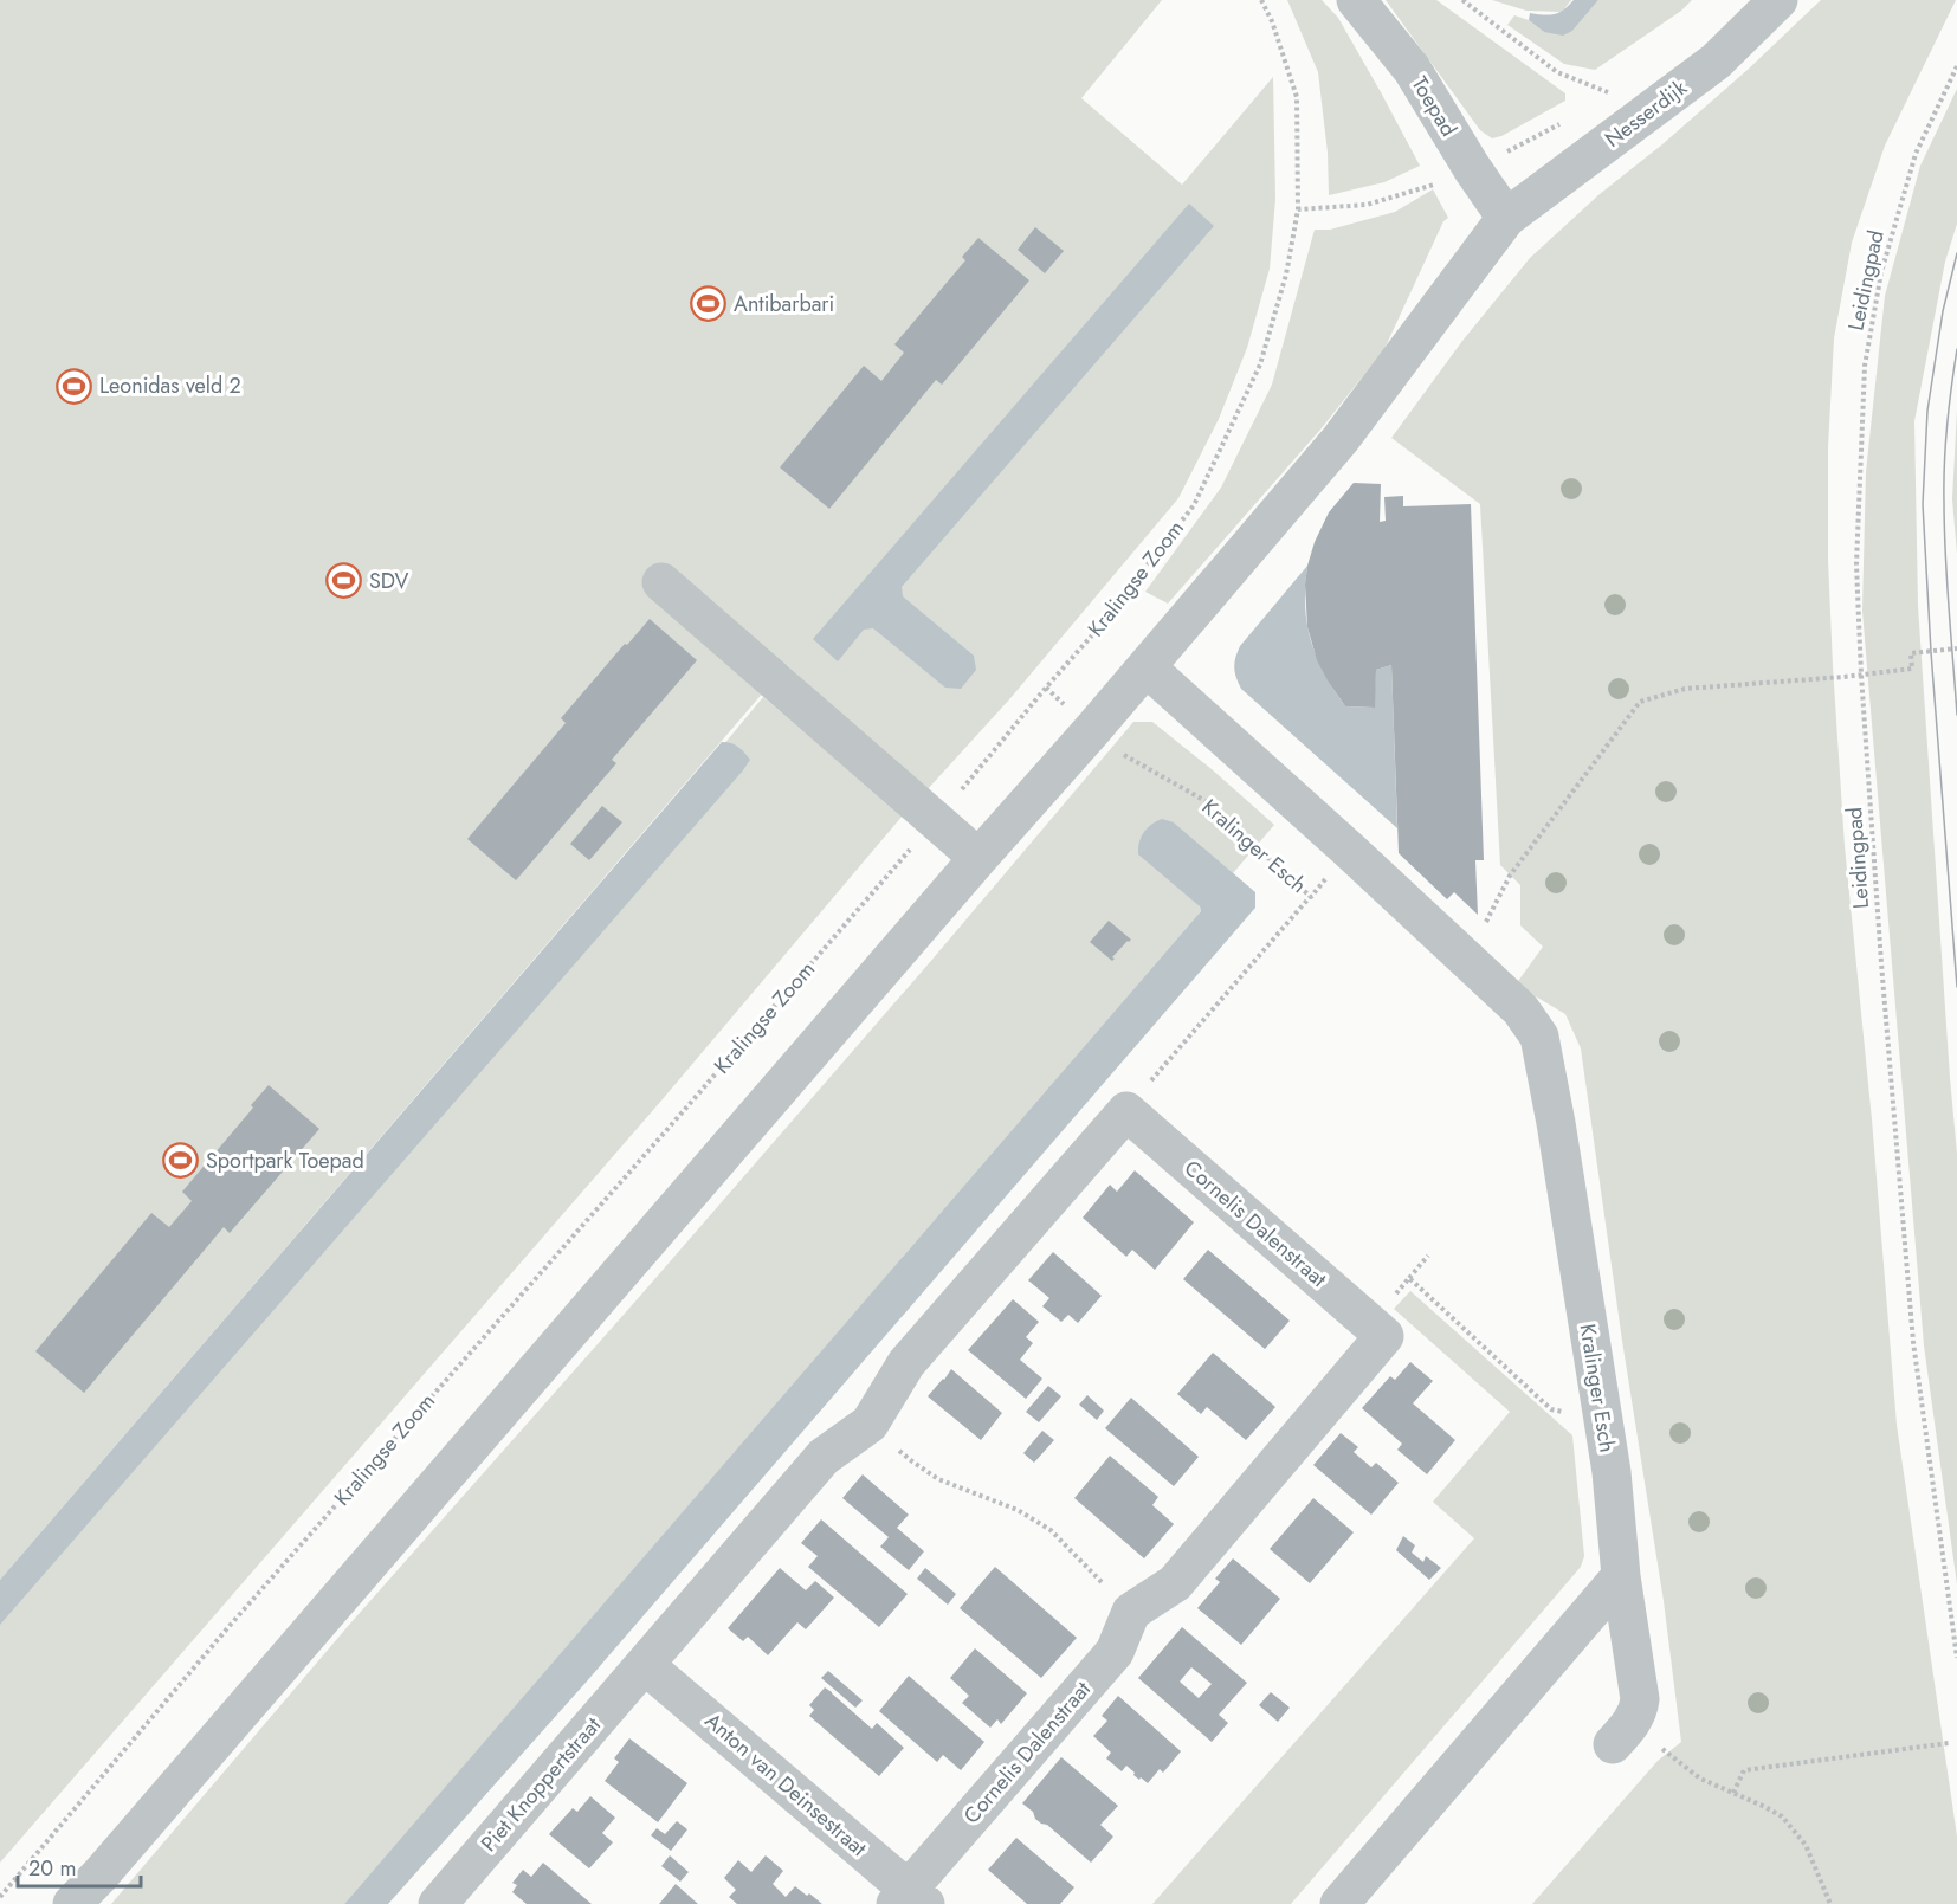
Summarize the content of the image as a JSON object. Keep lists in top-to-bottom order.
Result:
{
  "streets": {
    "street": [
      "Toepad",
      "Nesserdijk",
      "Kralinger Esch",
      "Cornelis Dalenstraat",
      "Piet Knoppertstraat",
      "Anton van Deinsestraat"
    ],
    "path": ["Leidingpad", "Kralingse Zoom"]
  },
  "crossings": [
    ["Toepad", "Nesserdijk"],
    ["Kralingse Zoom", "Kralinger Esch"],
    ["Cornelis Dalenstraat", "Anton van Deinsestraat"],
    ["Piet Knoppertstraat", "Anton van Deinsestraat"]
  ],
  "places": {
    "sports": [
      "Antibarbari",
      "Leonidas veld 2",
      "SDV",
      "Sportpark Toepad"
    ]
  },
  "scale_bar": "20 m"
}
